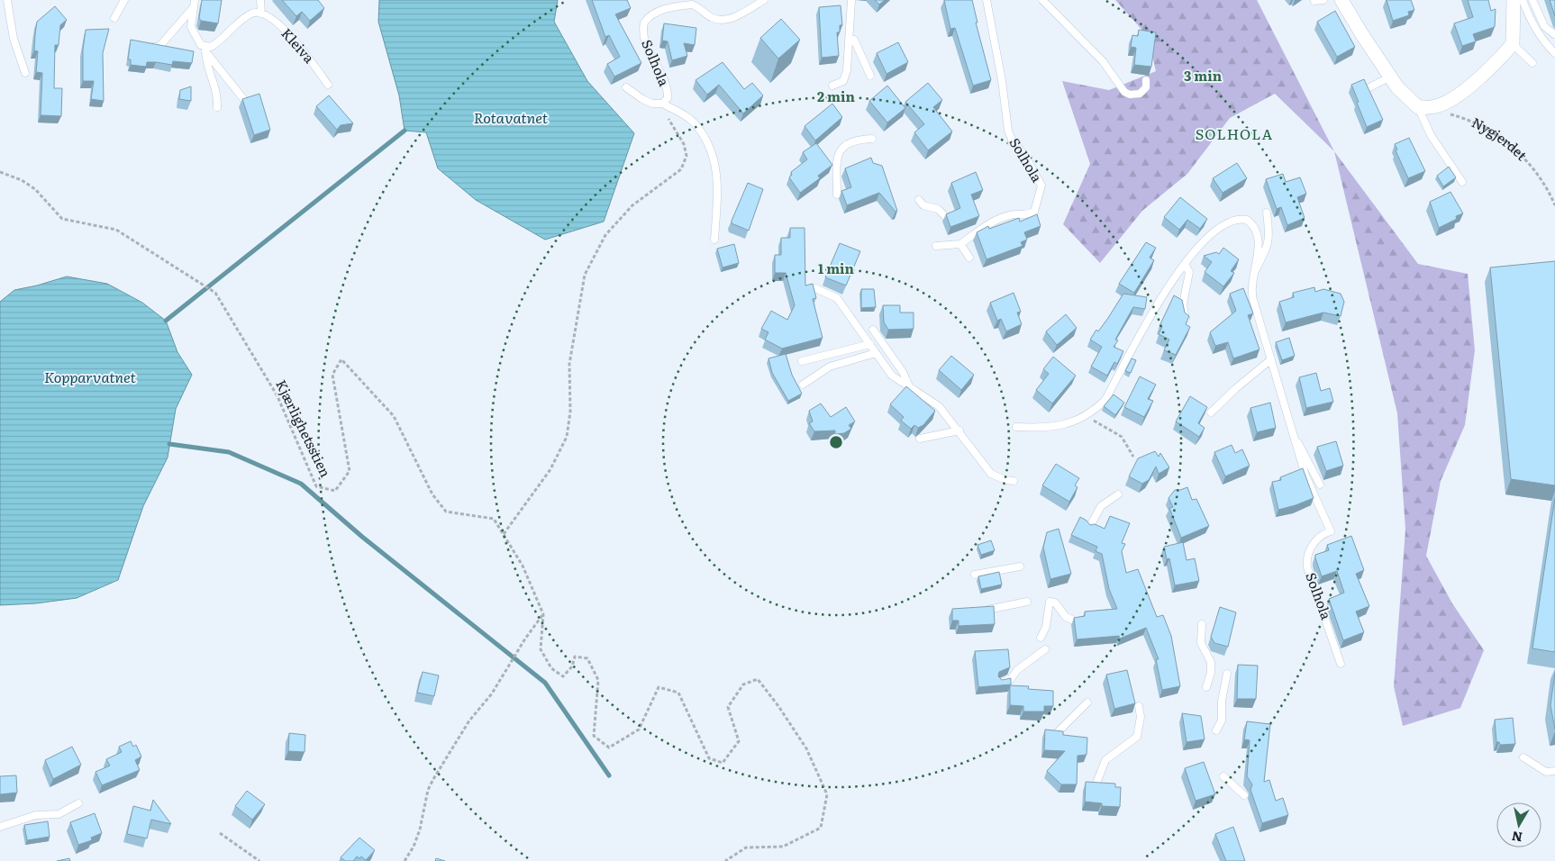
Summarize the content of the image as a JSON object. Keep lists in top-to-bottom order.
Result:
{
  "streets": {
    "lane": ["Kleiva", "Solhola"],
    "path": ["Nygjerdet", "Kjærlighetsstien"]
  },
  "districts": ["SOLHOLA"],
  "water": ["Rotavatnet", "Kopparvatnet"],
  "north": "bottom",
  "rings": ["3 min", "2 min", "1 min"]
}
